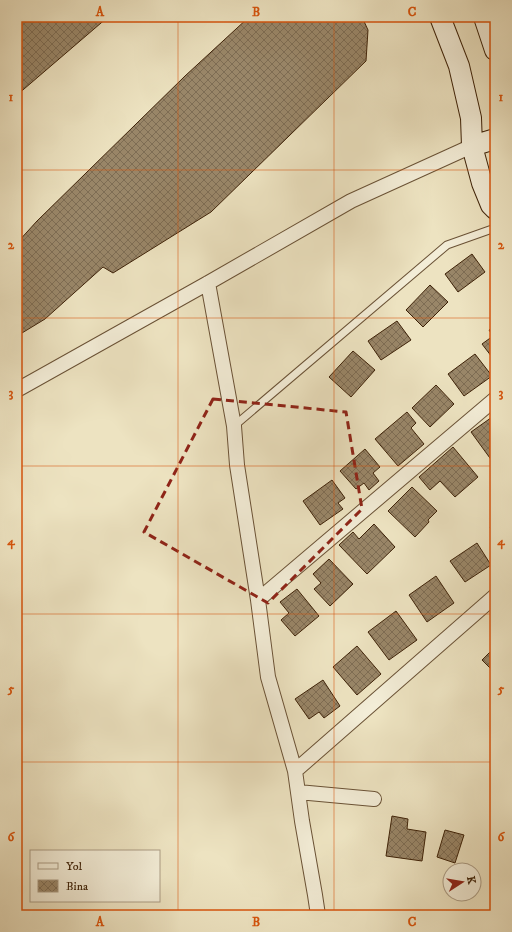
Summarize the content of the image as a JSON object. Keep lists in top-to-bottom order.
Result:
{
  "legend": ["Yol", "Bina"],
  "north": "right",
  "grid": {
    "columns": ["A", "B", "C"],
    "rows": [
      "1",
      "2",
      "3",
      "4",
      "5",
      "6"
    ]
  }
}
